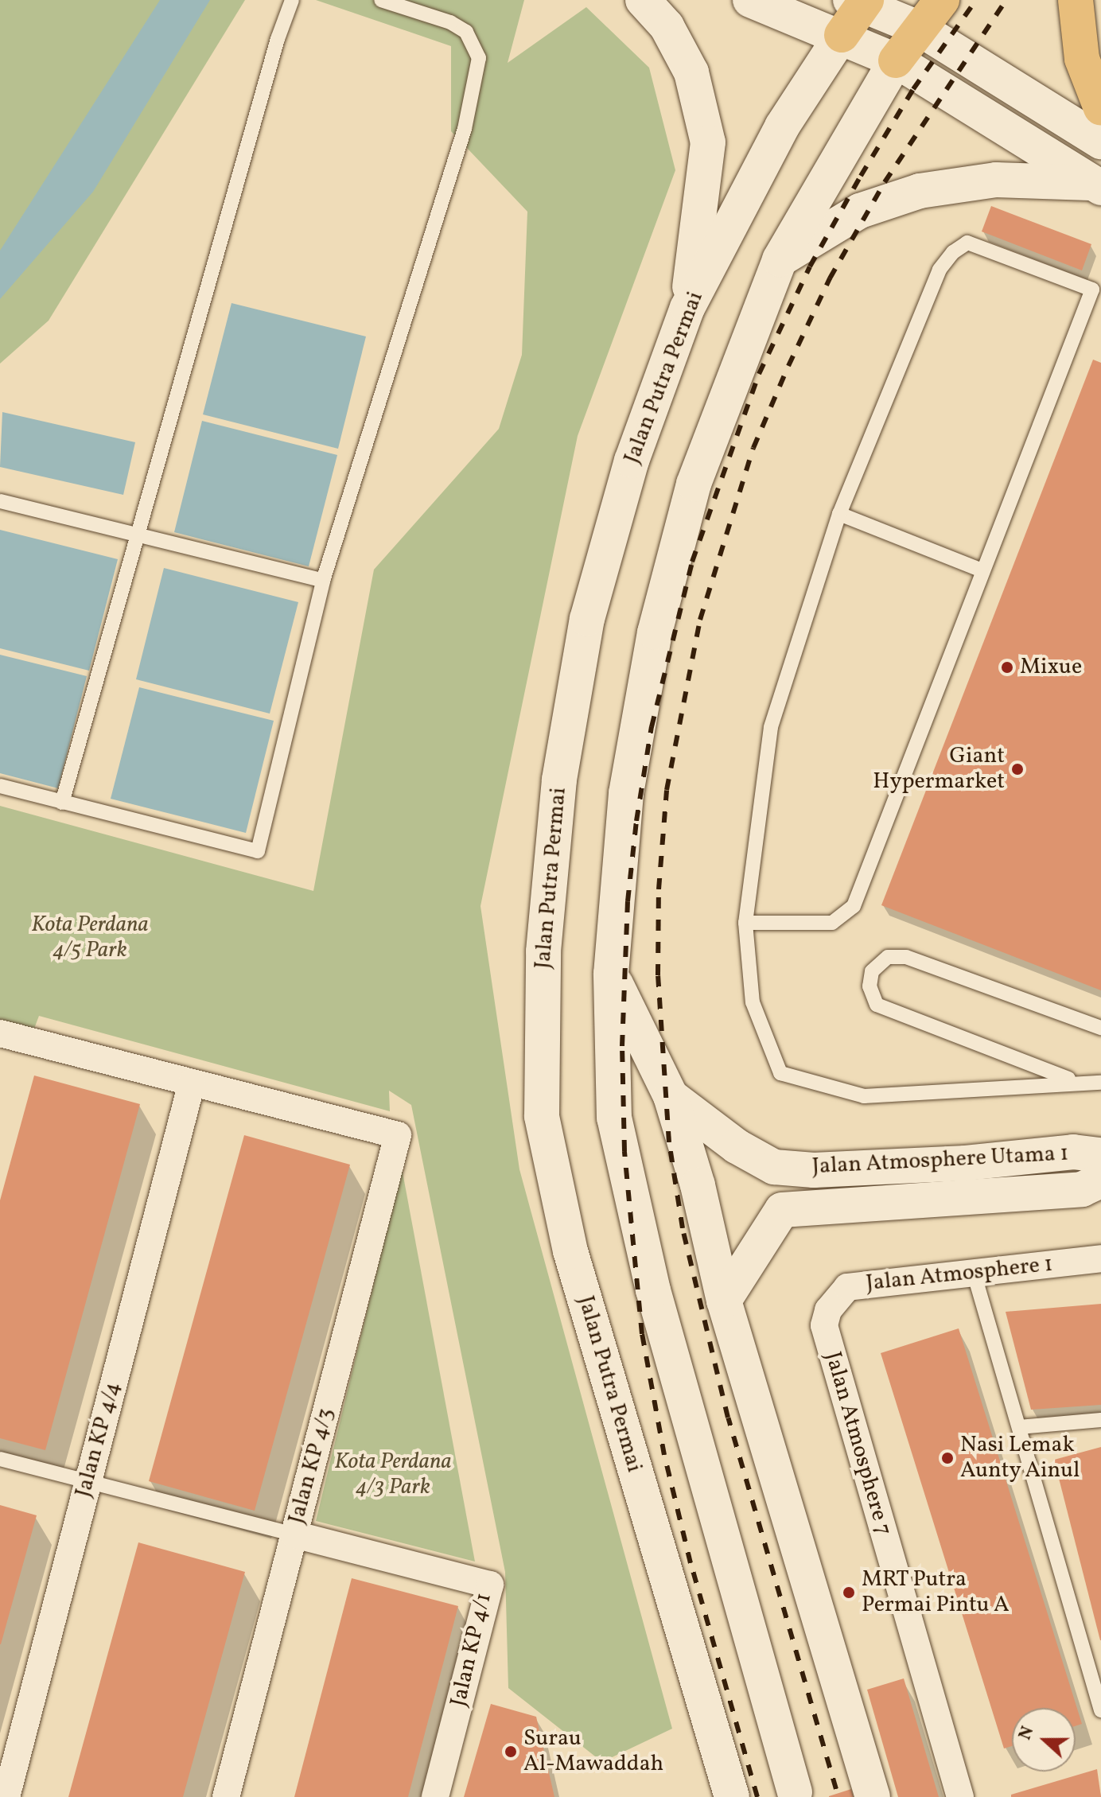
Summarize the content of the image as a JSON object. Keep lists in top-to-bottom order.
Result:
{
  "streets": {
    "main road": ["Jalan Putra Permai", "Jalan Atmosphere Utama 1"],
    "street": [
      "Jalan Atmosphere 1",
      "Jalan KP 4/4",
      "Jalan Atmosphere 7",
      "Jalan KP 4/3",
      "Jalan KP 4/1"
    ]
  },
  "crossings": [
    ["Jalan Atmosphere 1", "Jalan Atmosphere 7"],
    ["Jalan KP 4/4", "Jalan KP 4/3"],
    ["Jalan KP 4/3", "Jalan KP 4/1"]
  ],
  "parks": ["Kota Perdana 4/5 Park", "Kota Perdana 4/3 Park"],
  "places": [
    "Mixue",
    "Giant Hypermarket",
    "Nasi Lemak Aunty Ainul",
    "MRT Putra Permai Pintu A",
    "Surau Al-Mawaddah"
  ],
  "north": "left"
}
